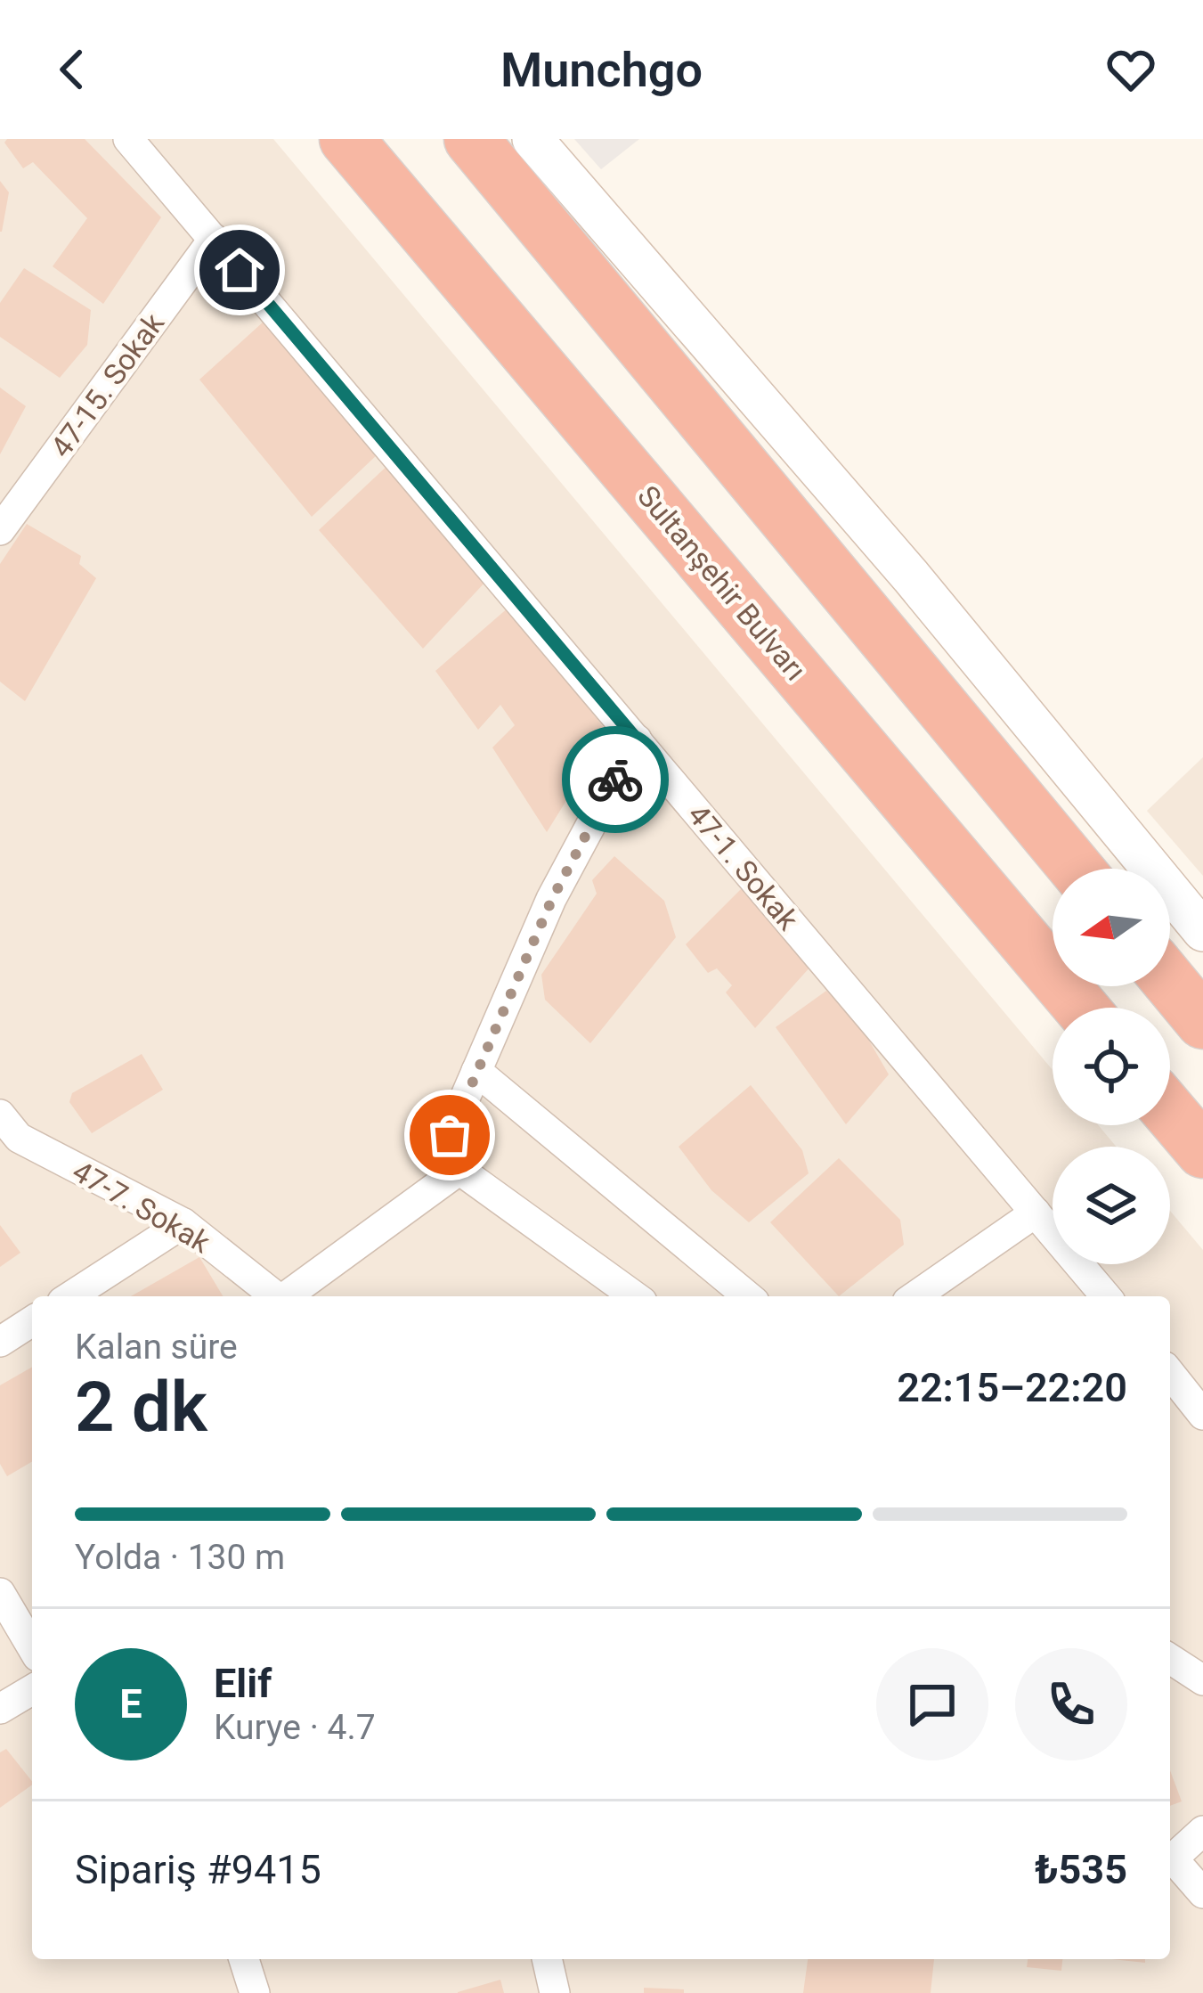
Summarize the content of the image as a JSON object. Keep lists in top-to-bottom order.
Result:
{
  "streets": {
    "highway": ["Sultanşehir Bulvarı"],
    "street": ["47-15. Sokak", "47-1. Sokak", "47-7. Sokak"]
  },
  "crossings": [
    ["47-15. Sokak", "47-1. Sokak"]
  ],
  "north": "left",
  "page": {
    "header": "Munchgo",
    "heading": ["2 dk", "Kalan süre", "22:15–22:20"],
    "panel": [
      "Elif",
      "Kurye · 4.7",
      "Sipariş #9415",
      "₺535"
    ],
    "bar": "Yolda · 130 m",
    "round": "E"
  }
}
